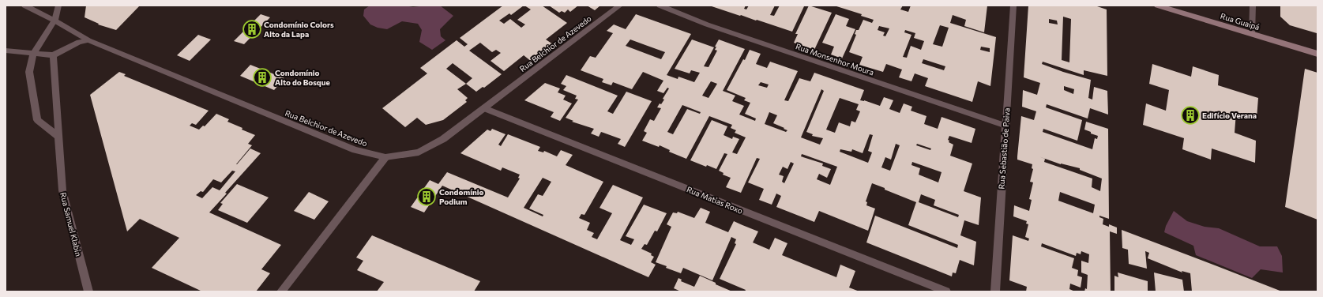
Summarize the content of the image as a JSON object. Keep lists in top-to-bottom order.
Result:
{
  "streets": {
    "main road": ["Rua Guaipá"],
    "street": [
      "Rua Belchior de Azevedo",
      "Rua Monsenhor Moura",
      "Rua Sebastião de Paiva",
      "Rua Matias Roxo",
      "Rua Samuel Klabin"
    ]
  },
  "crossings": [
    ["Rua Belchior de Azevedo", "Rua Matias Roxo"],
    ["Rua Monsenhor Moura", "Rua Sebastião de Paiva"]
  ],
  "places": {
    "building": [
      "Condomínio Colors Alto da Lapa",
      "Condomínio Alto do Bosque",
      "Edifício Verana",
      "Condomínio Podium"
    ]
  }
}
